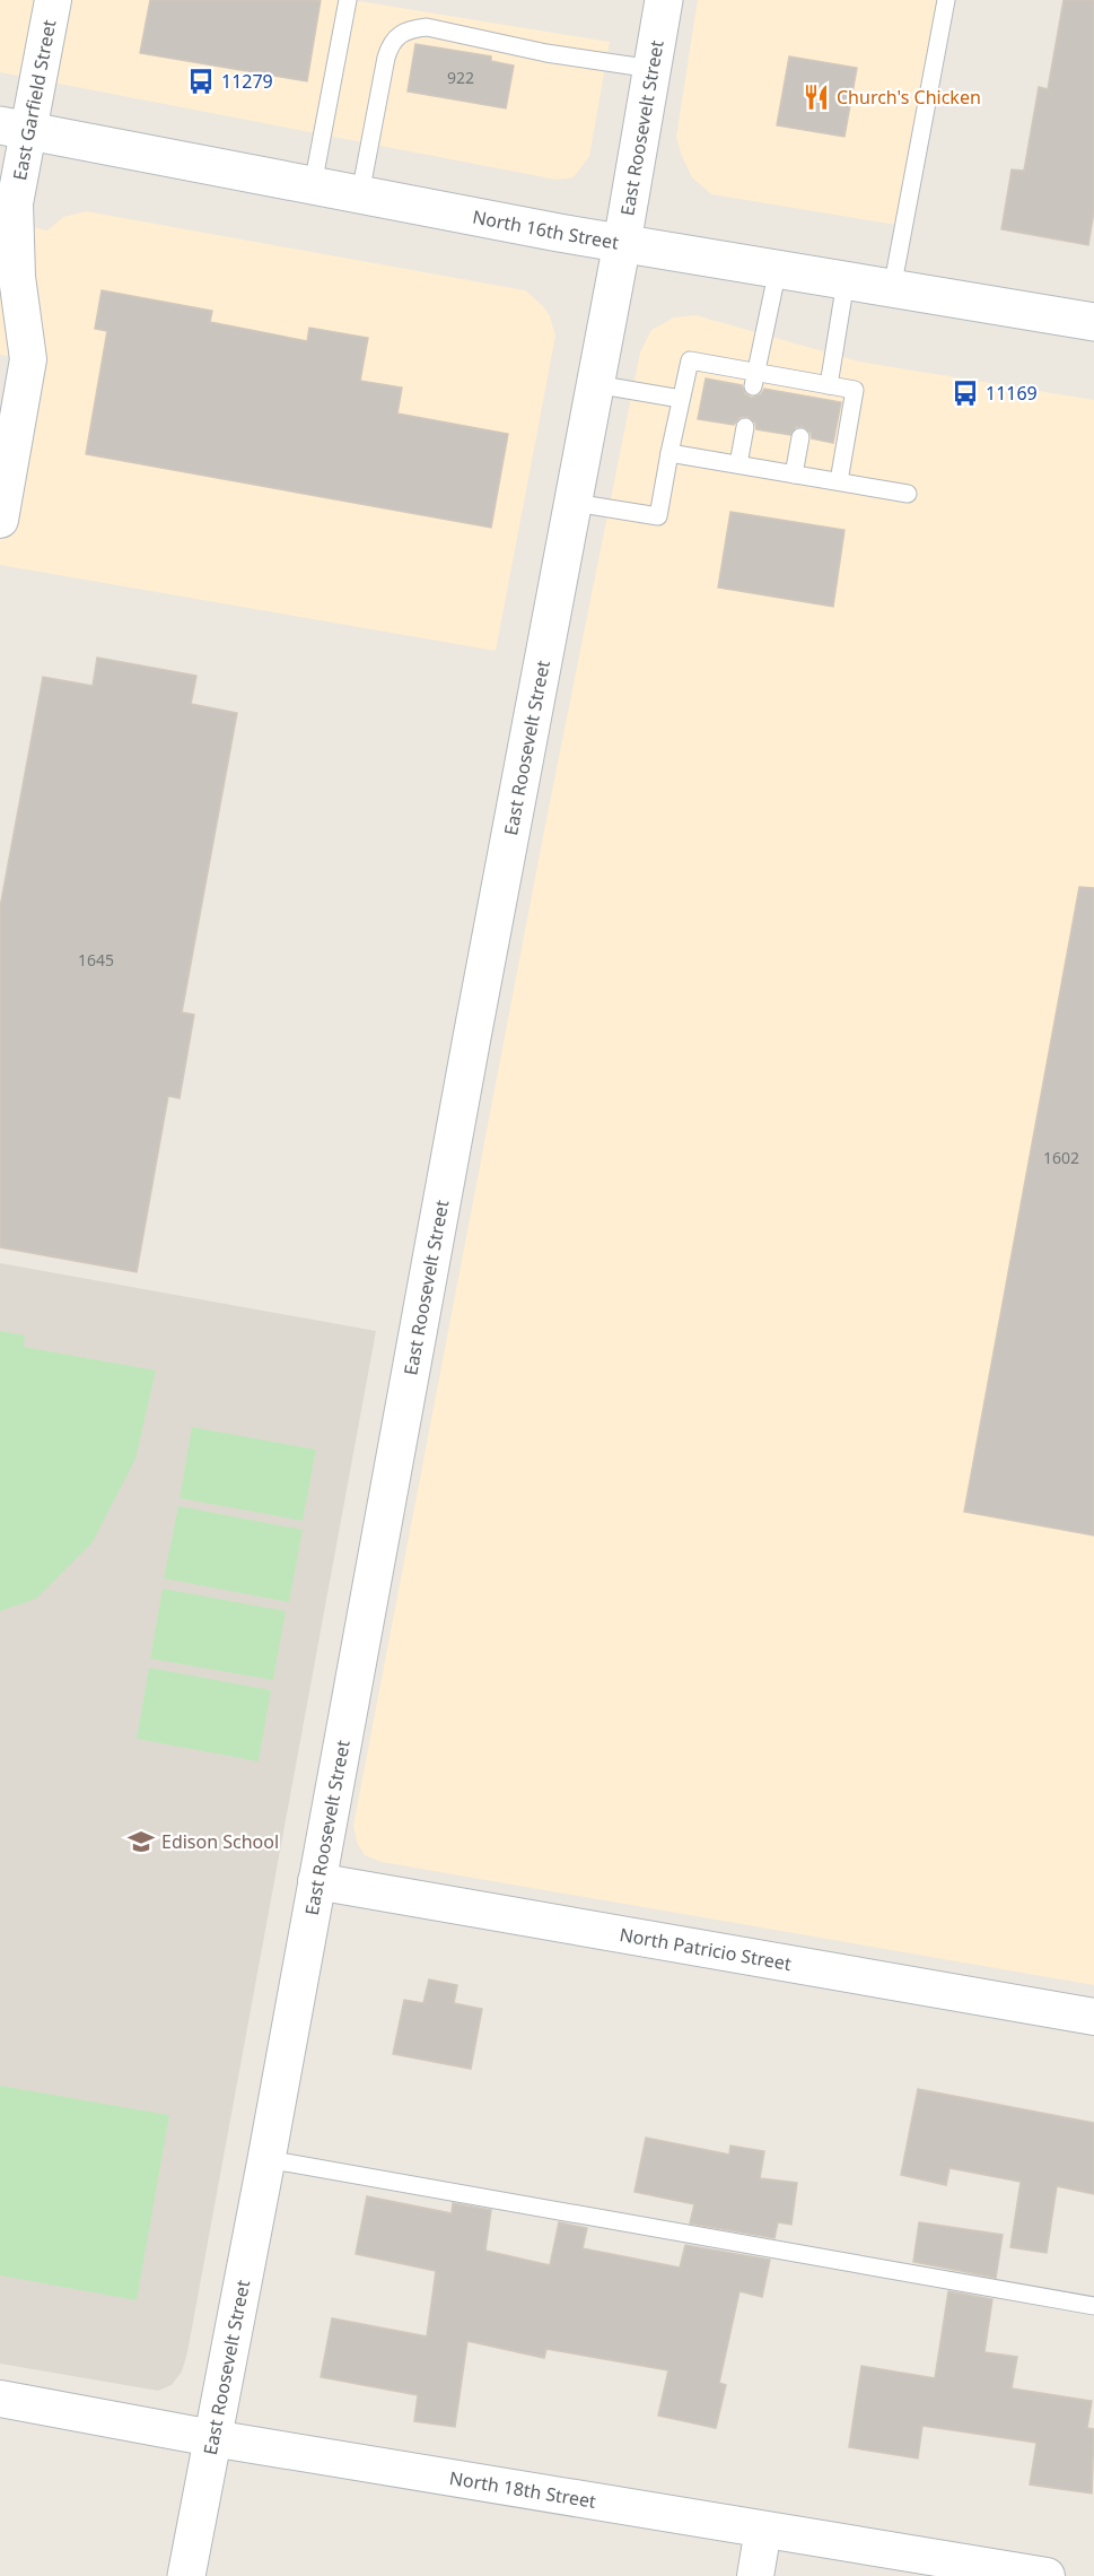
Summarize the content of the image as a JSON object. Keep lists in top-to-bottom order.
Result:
{
  "streets": {
    "street": [
      "East Garfield Street",
      "East Roosevelt Street",
      "North 16th Street",
      "North Patricio Street",
      "North 18th Street"
    ]
  },
  "crossings": [
    ["East Garfield Street", "North 16th Street"],
    ["East Roosevelt Street", "North 16th Street"],
    ["East Roosevelt Street", "North Patricio Street"],
    ["East Roosevelt Street", "North 18th Street"]
  ],
  "places": {
    "bus stop": ["11279", "11169"],
    "restaurant": ["Church's Chicken"],
    "school or university": ["Edison School"]
  },
  "house_numbers": ["922", "1645", "1602"]
}
